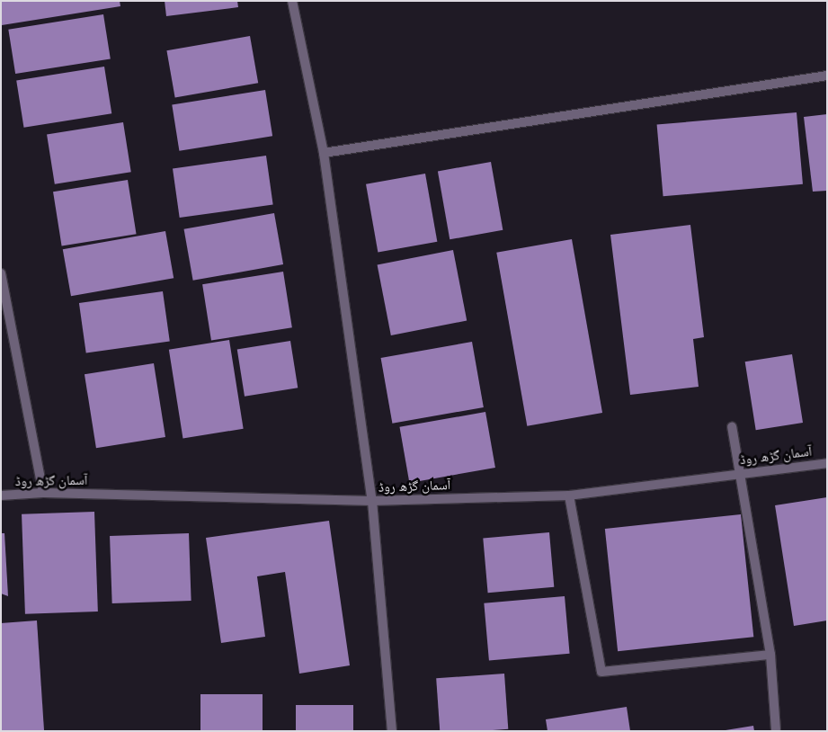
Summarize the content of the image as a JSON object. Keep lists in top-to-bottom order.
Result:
{
  "streets": {
    "street": ["آسمان گڑھ روڈ"]
  }
}
